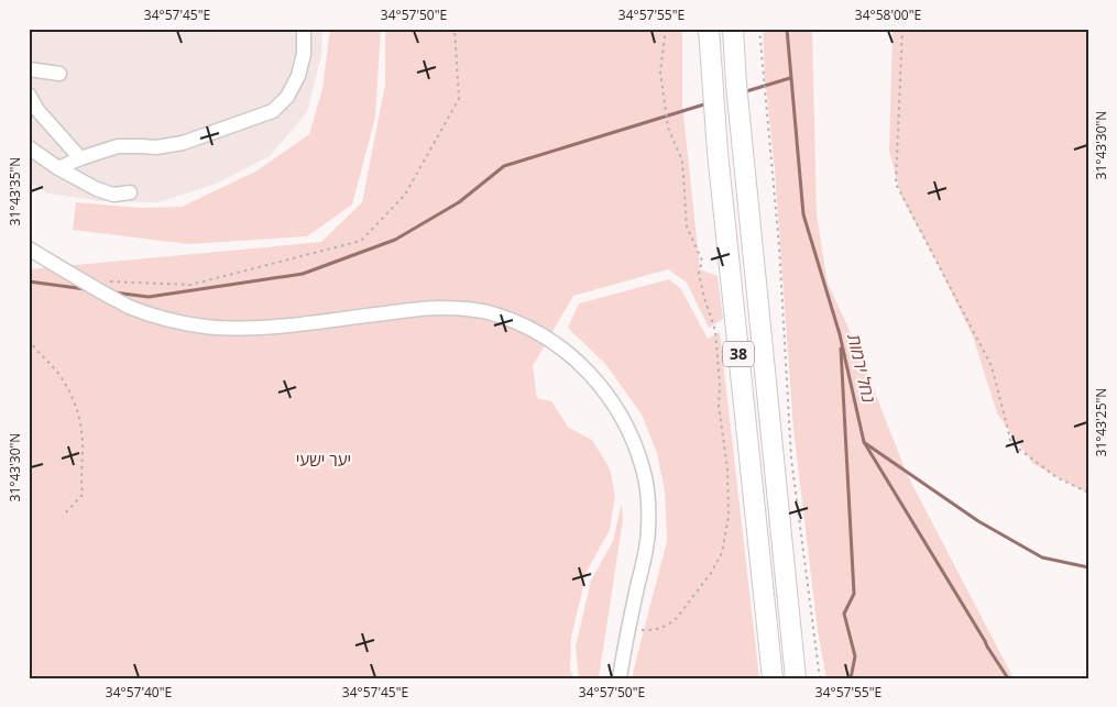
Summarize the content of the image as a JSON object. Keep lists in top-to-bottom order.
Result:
{
  "streets": {
    "highway": ["38"]
  },
  "water": ["נחל ירמות"],
  "parks": ["יער ישעי"],
  "coordinates": [
    "34°57'45\"E",
    "34°57'50\"E",
    "34°57'55\"E",
    "34°58'00\"E",
    "31°43'30\"N",
    "31°43'35\"N",
    "31°43'25\"N",
    "34°57'40\"E"
  ]
}
